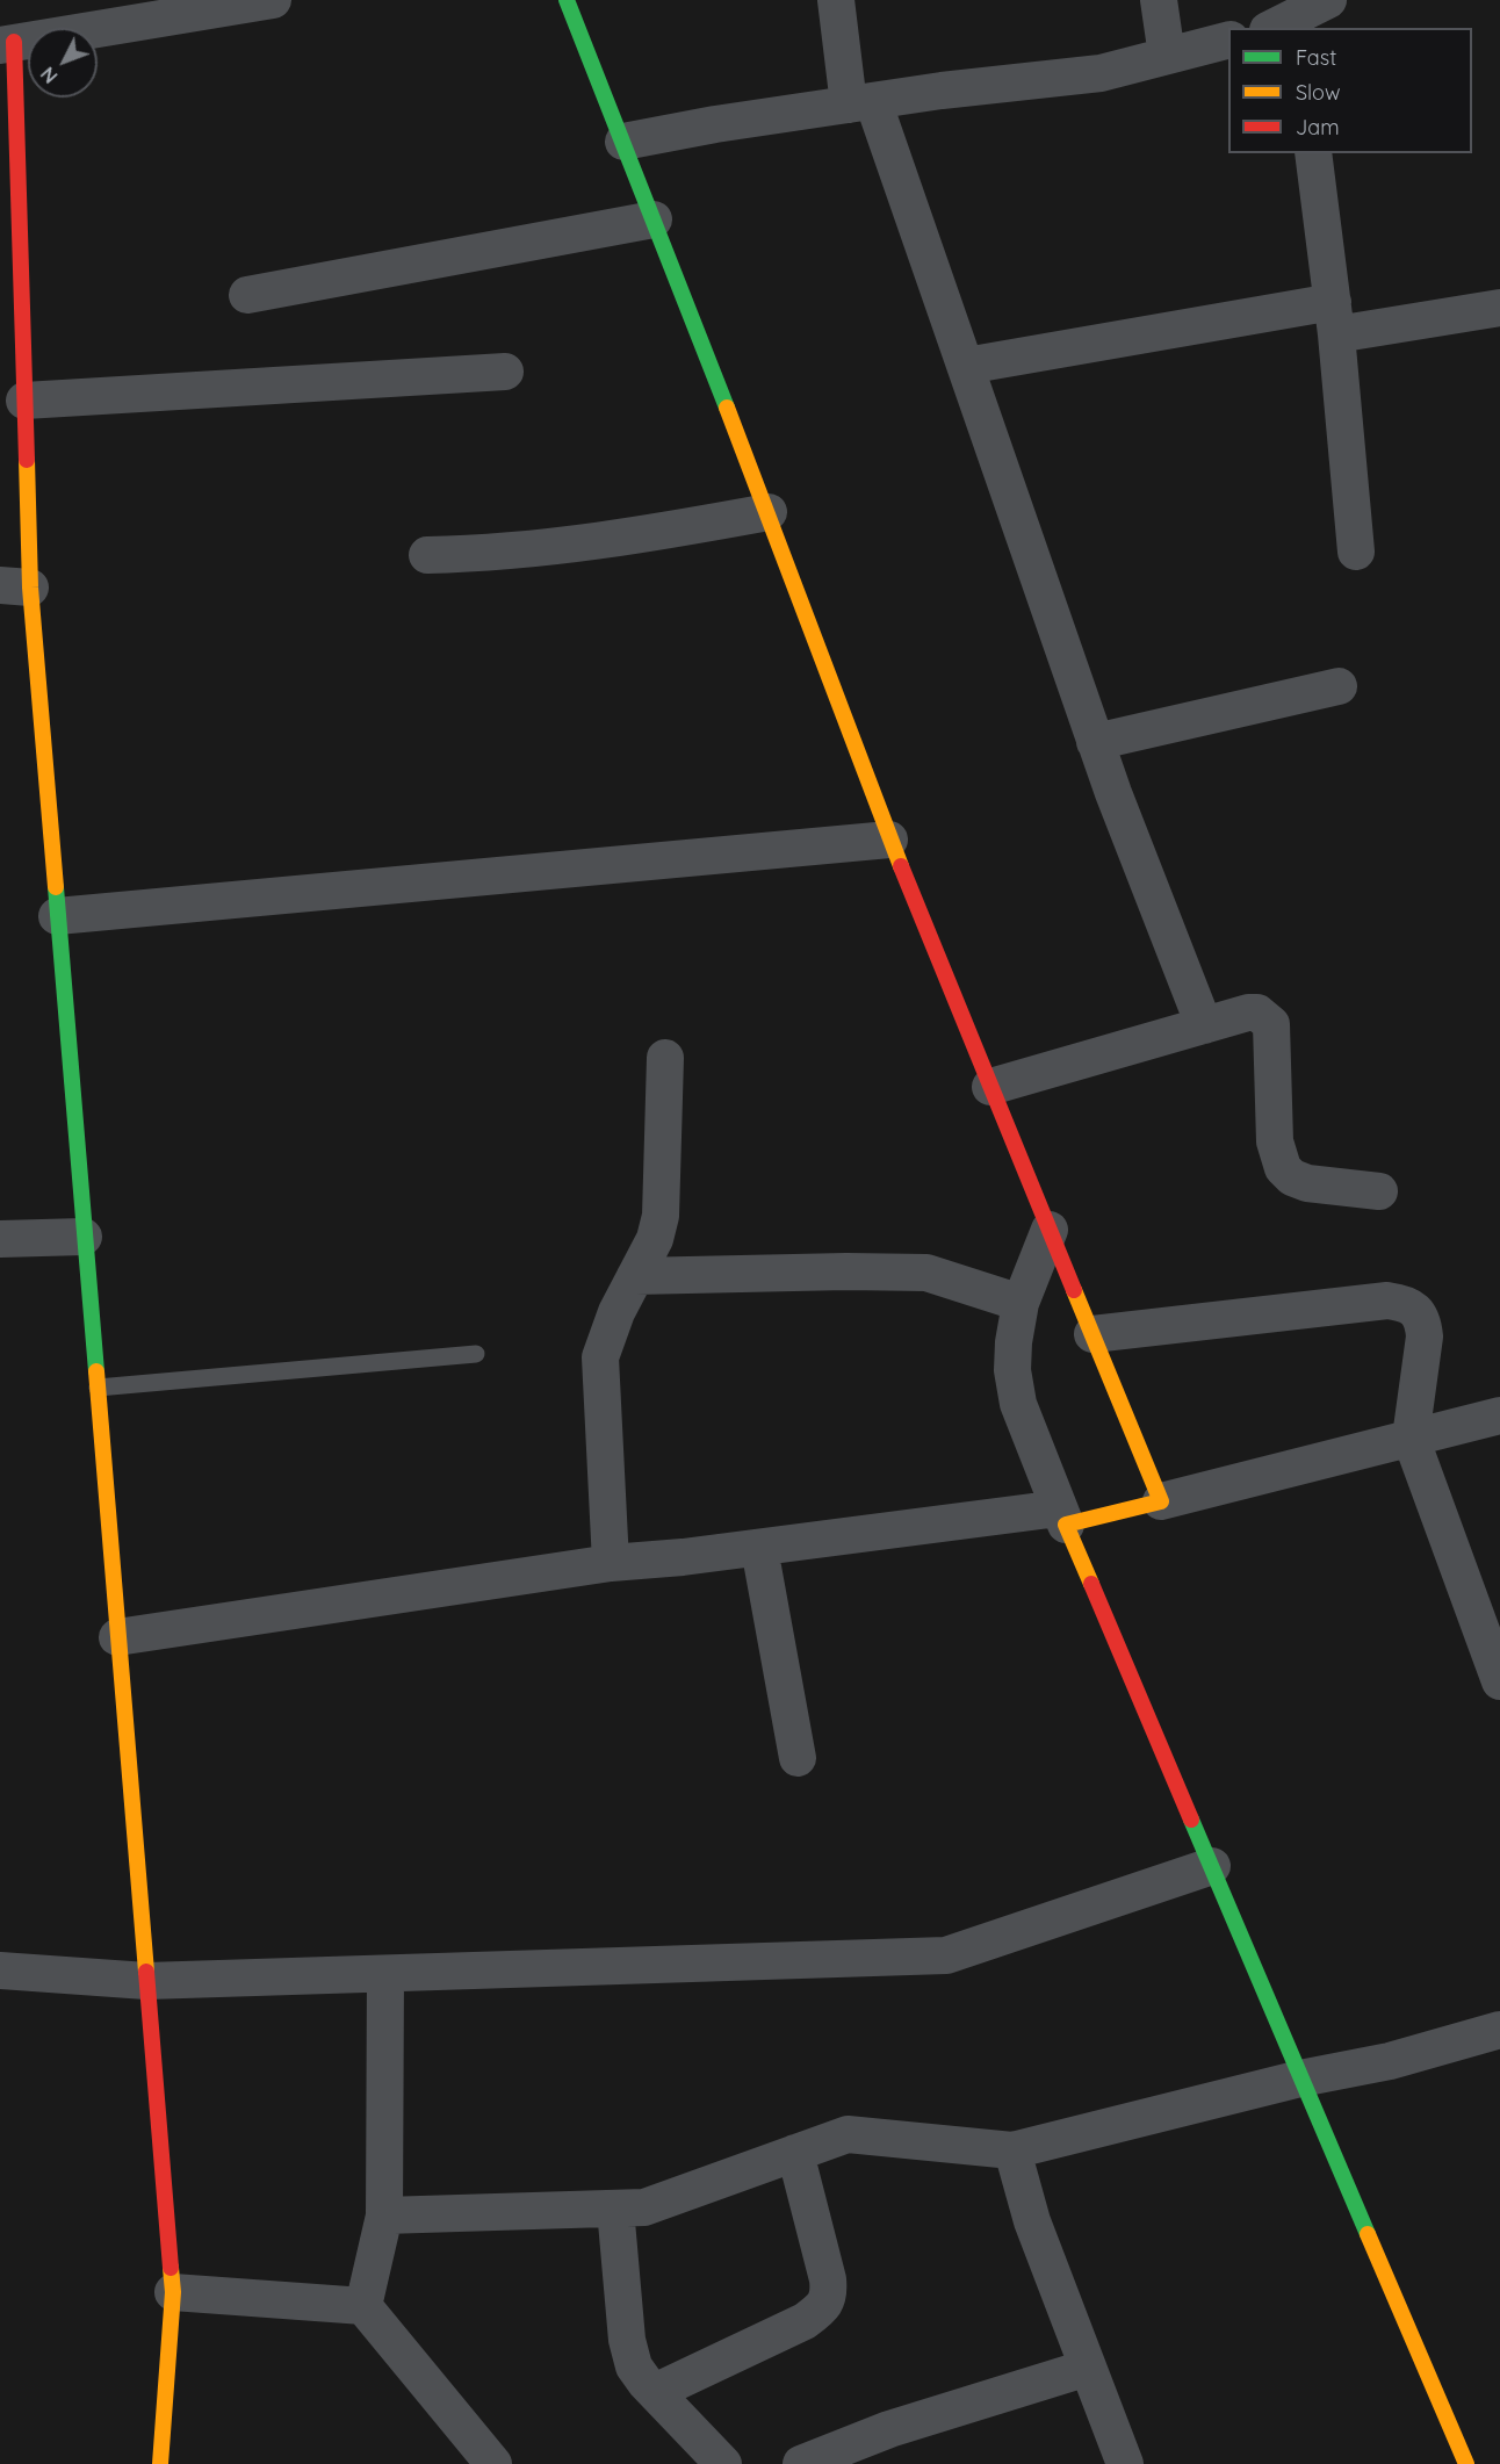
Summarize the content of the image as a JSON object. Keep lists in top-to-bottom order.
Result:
{
  "legend": ["Fast", "Slow", "Jam"],
  "north": "bottom left"
}
